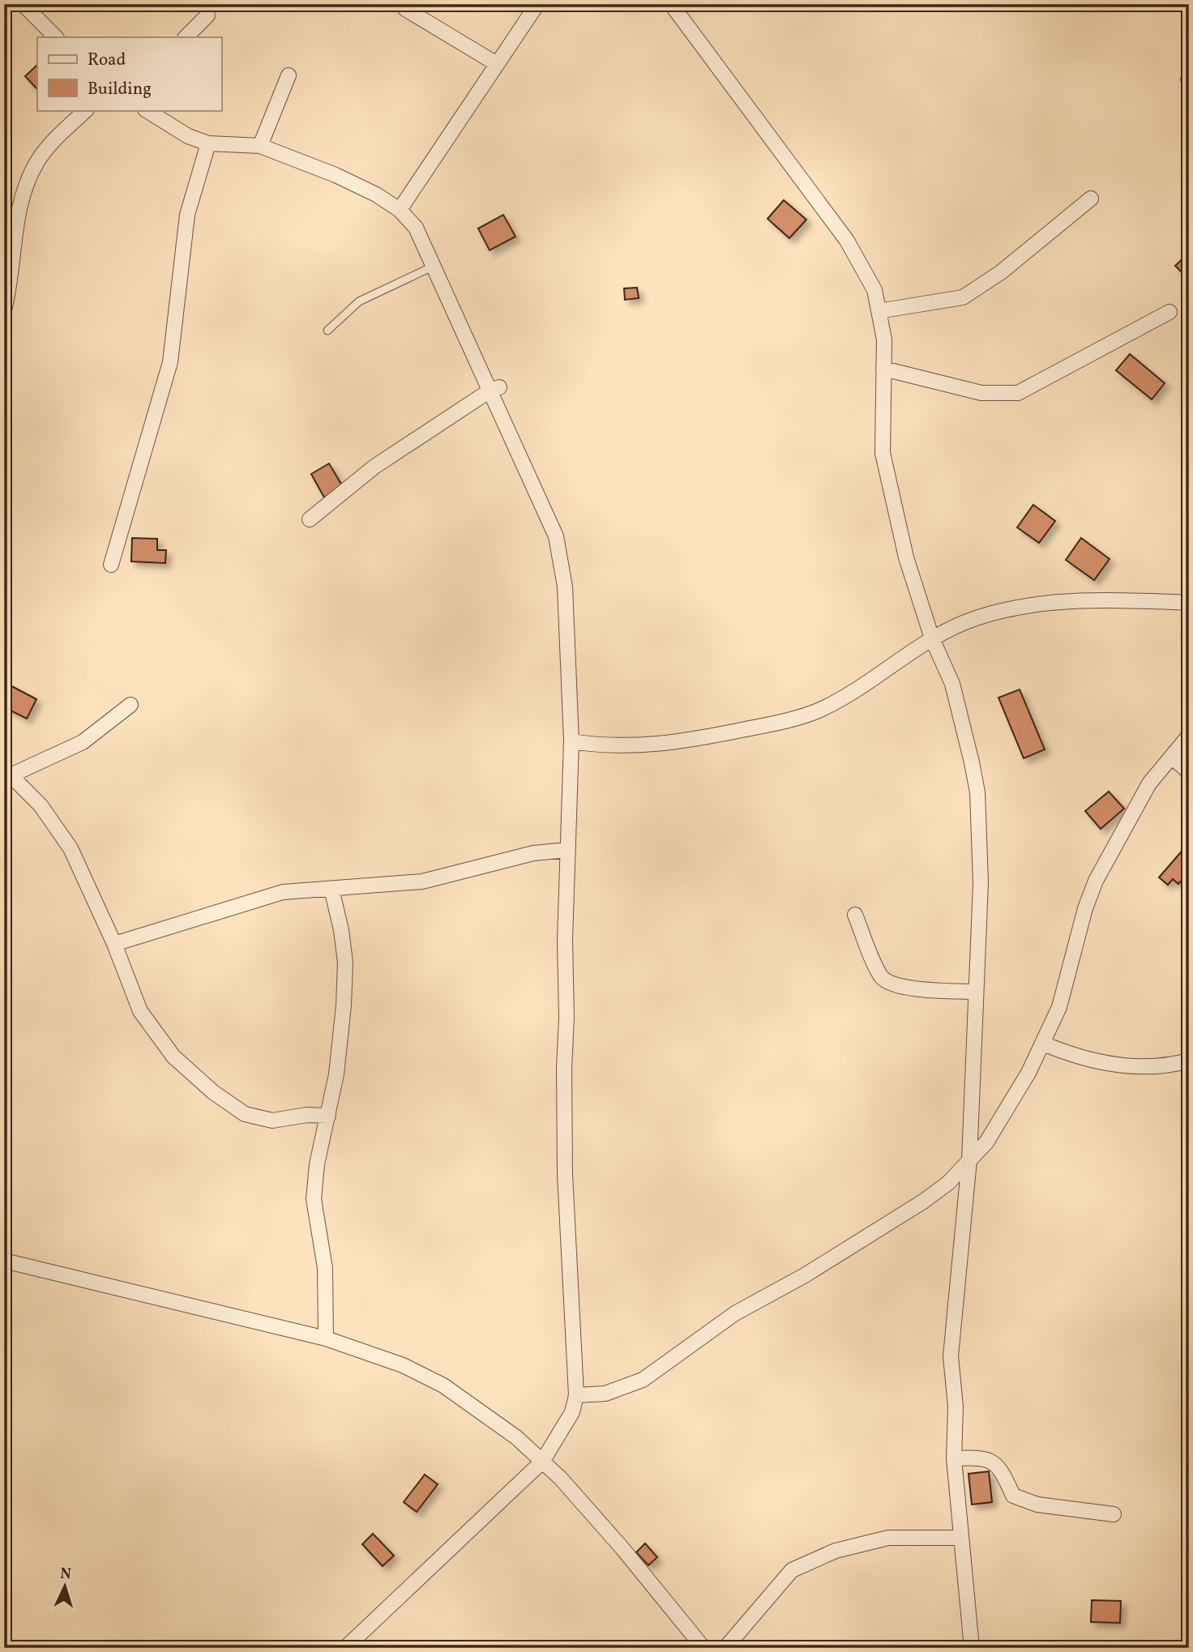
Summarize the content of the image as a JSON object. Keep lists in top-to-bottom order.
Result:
{
  "legend": ["Road", "Building"],
  "north": "top"
}
